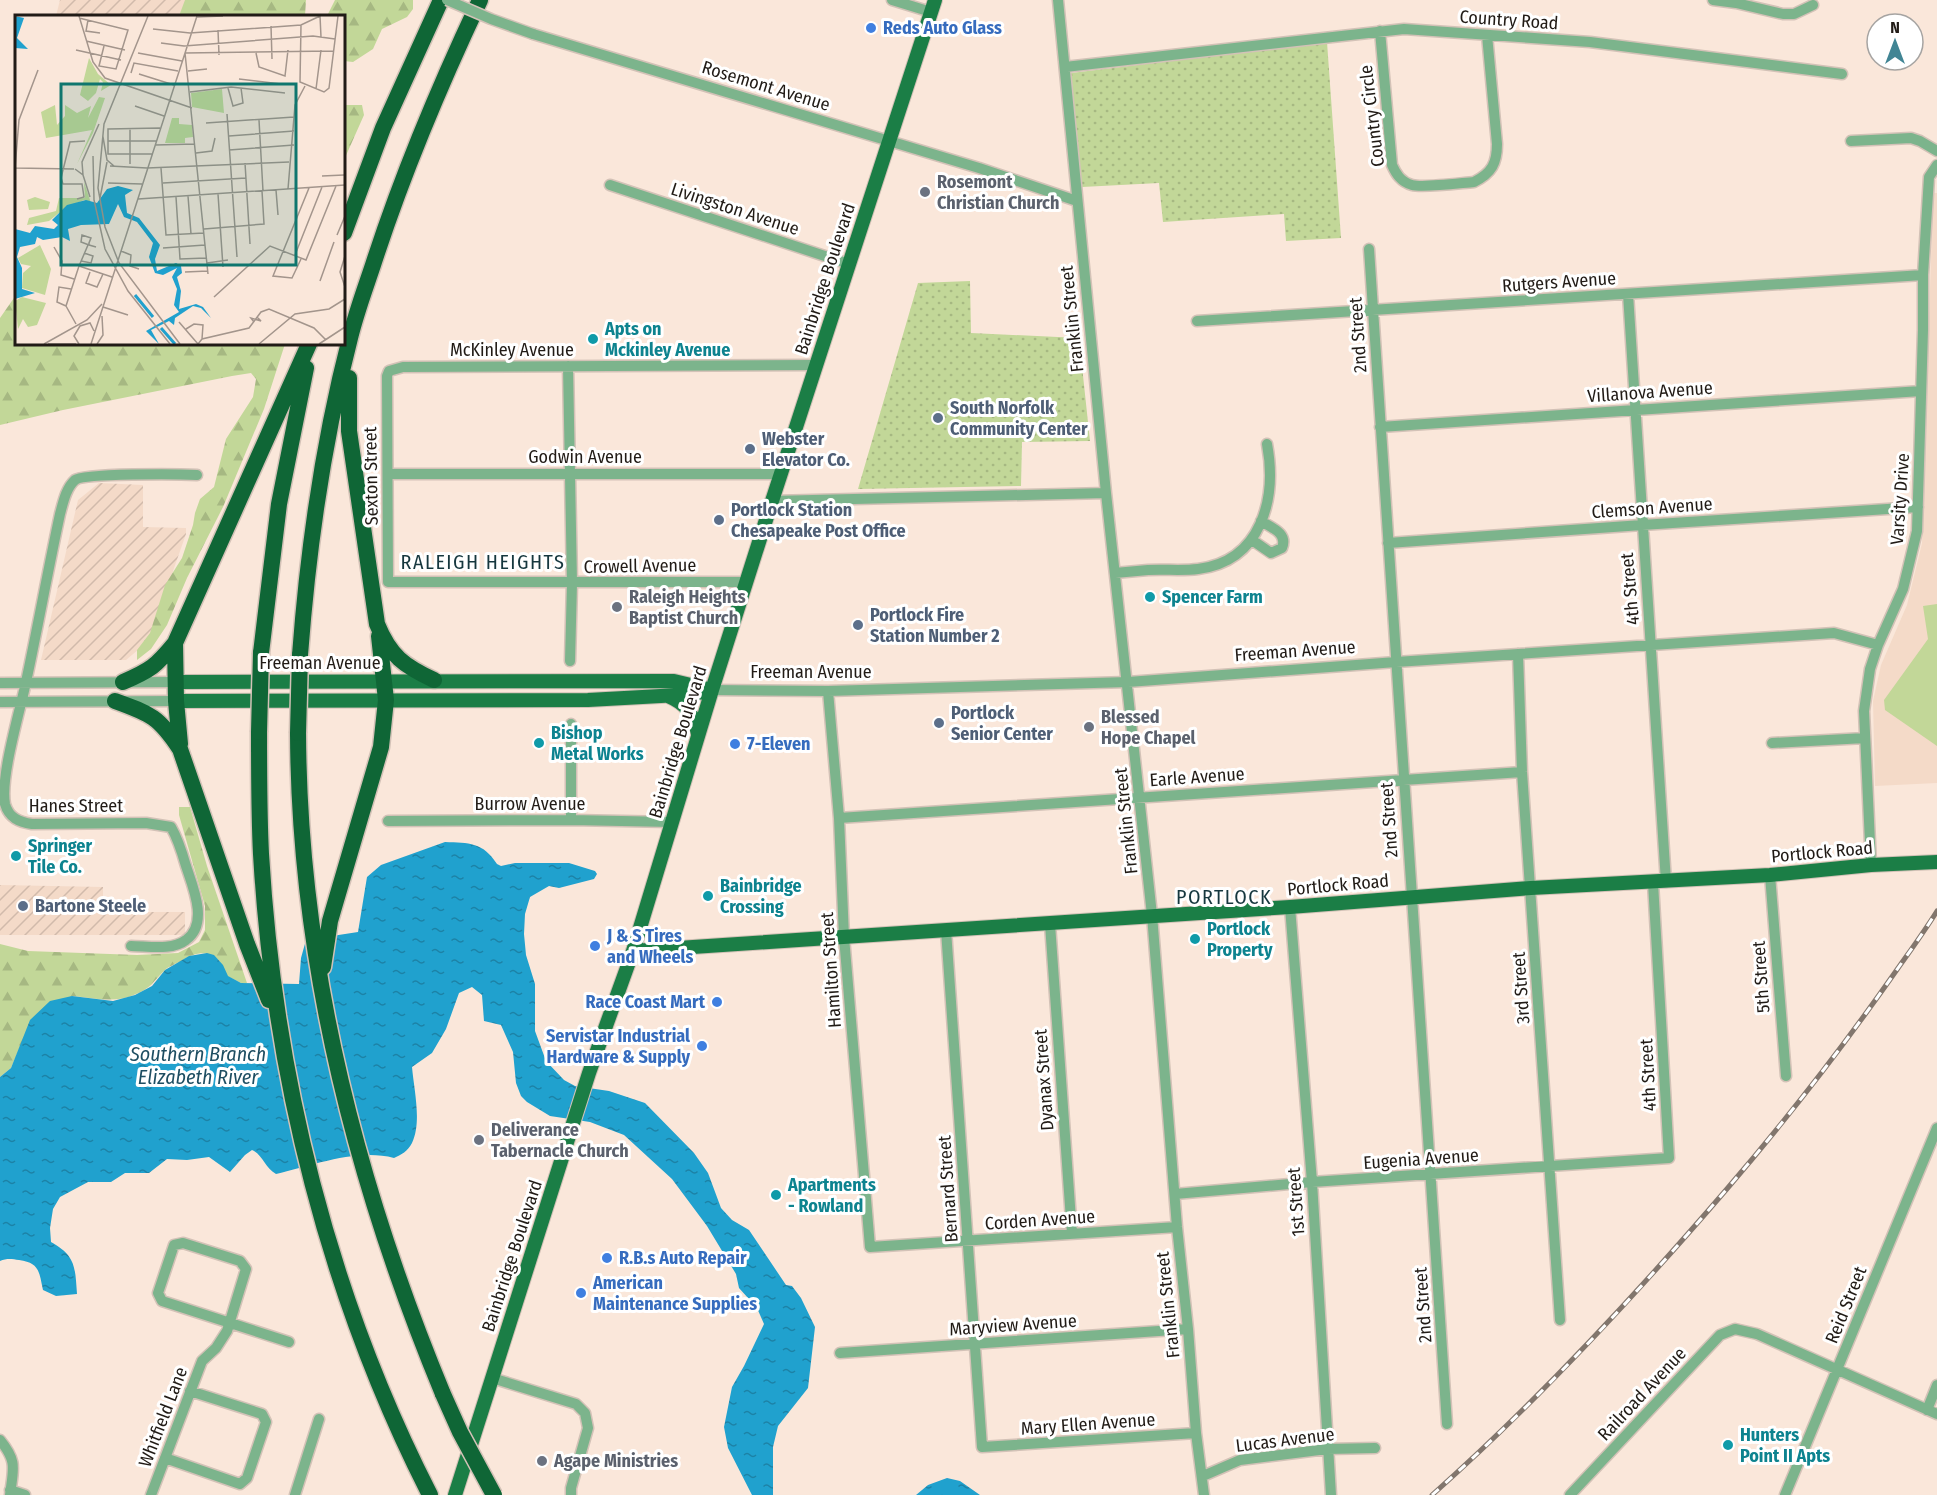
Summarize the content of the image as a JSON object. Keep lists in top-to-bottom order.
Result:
{
  "streets": {
    "main road": ["Bainbridge Boulevard", "Freeman Avenue", "Portlock Road"],
    "street": [
      "Country Road",
      "Rosemont Avenue",
      "Country Circle",
      "Livingston Avenue",
      "Rutgers Avenue",
      "Franklin Street",
      "2nd Street",
      "McKinley Avenue",
      "Villanova Avenue",
      "Godwin Avenue",
      "Sexton Street",
      "Varsity Drive",
      "Clemson Avenue",
      "Crowell Avenue",
      "4th Street",
      "Earle Avenue",
      "Burrow Avenue",
      "Hanes Street",
      "Hamilton Street",
      "5th Street",
      "3rd Street",
      "Dyanax Street",
      "Eugenia Avenue",
      "Bernard Street",
      "1st Street",
      "Corden Avenue",
      "Reid Street",
      "Maryview Avenue",
      "Railroad Avenue",
      "Whitfield Lane",
      "Mary Ellen Avenue",
      "Lucas Avenue"
    ]
  },
  "crossings": [
    ["Country Road", "Country Circle"],
    ["Country Road", "Franklin Street"],
    ["Rosemont Avenue", "Bainbridge Boulevard"],
    ["Rosemont Avenue", "Franklin Street"],
    ["Livingston Avenue", "Bainbridge Boulevard"],
    ["Bainbridge Boulevard", "McKinley Avenue"],
    ["Bainbridge Boulevard", "Godwin Avenue"],
    ["Bainbridge Boulevard", "Crowell Avenue"],
    ["Bainbridge Boulevard", "Freeman Avenue"],
    ["Bainbridge Boulevard", "Burrow Avenue"],
    ["Bainbridge Boulevard", "Portlock Road"],
    ["Rutgers Avenue", "2nd Street"],
    ["Rutgers Avenue", "Varsity Drive"],
    ["Rutgers Avenue", "4th Street"],
    ["Franklin Street", "Freeman Avenue"],
    ["Franklin Street", "Earle Avenue"],
    ["Franklin Street", "Portlock Road"],
    ["Franklin Street", "Eugenia Avenue"],
    ["Franklin Street", "Corden Avenue"],
    ["Franklin Street", "Maryview Avenue"],
    ["Franklin Street", "Mary Ellen Avenue"],
    ["Franklin Street", "Lucas Avenue"],
    ["2nd Street", "Villanova Avenue"],
    ["2nd Street", "Clemson Avenue"],
    ["2nd Street", "Freeman Avenue"],
    ["2nd Street", "Earle Avenue"],
    ["2nd Street", "Portlock Road"],
    ["2nd Street", "Eugenia Avenue"],
    ["McKinley Avenue", "Sexton Street"],
    ["Villanova Avenue", "Varsity Drive"],
    ["Villanova Avenue", "4th Street"],
    ["Godwin Avenue", "Sexton Street"],
    ["Sexton Street", "Crowell Avenue"],
    ["Varsity Drive", "Clemson Avenue"],
    ["Varsity Drive", "Freeman Avenue"],
    ["Varsity Drive", "Portlock Road"],
    ["Clemson Avenue", "4th Street"],
    ["4th Street", "Freeman Avenue"],
    ["4th Street", "Portlock Road"],
    ["4th Street", "Eugenia Avenue"],
    ["Freeman Avenue", "Hanes Street"],
    ["Freeman Avenue", "Hamilton Street"],
    ["Freeman Avenue", "3rd Street"],
    ["Earle Avenue", "Hamilton Street"],
    ["Earle Avenue", "3rd Street"],
    ["Portlock Road", "Hamilton Street"],
    ["Portlock Road", "5th Street"],
    ["Portlock Road", "3rd Street"],
    ["Portlock Road", "Dyanax Street"],
    ["Portlock Road", "Bernard Street"],
    ["Portlock Road", "1st Street"],
    ["Hamilton Street", "Corden Avenue"],
    ["3rd Street", "Eugenia Avenue"],
    ["Dyanax Street", "Corden Avenue"],
    ["Eugenia Avenue", "1st Street"],
    ["Bernard Street", "Corden Avenue"],
    ["Bernard Street", "Maryview Avenue"],
    ["Bernard Street", "Mary Ellen Avenue"],
    ["1st Street", "Lucas Avenue"],
    ["Reid Street", "Railroad Avenue"]
  ],
  "districts": ["RALEIGH HEIGHTS", "PORTLOCK"],
  "water": ["Southern Branch Elizabeth River"],
  "places": [
    "Reds Auto Glass",
    "Rosemont Christian Church",
    "Apts on Mckinley Avenue",
    "South Norfolk Community Center",
    "Webster Elevator Co.",
    "Portlock Station Chesapeake Post Office",
    "Spencer Farm",
    "Raleigh Heights Baptist Church",
    "Portlock Fire Station Number 2",
    "Portlock Senior Center",
    "Blessed Hope Chapel",
    "Bishop Metal Works",
    "7-Eleven",
    "Springer Tile Co.",
    "Bainbridge Crossing",
    "Bartone Steele",
    "Portlock Property",
    "J & S Tires and Wheels",
    "Race Coast Mart",
    "Servistar Industrial Hardware & Supply",
    "Deliverance Tabernacle Church",
    "Apartments - Rowland",
    "R.B.s Auto Repair",
    "American Maintenance Supplies",
    "Hunters Point II Apts",
    "Agape Ministries"
  ],
  "north": "top"
}
